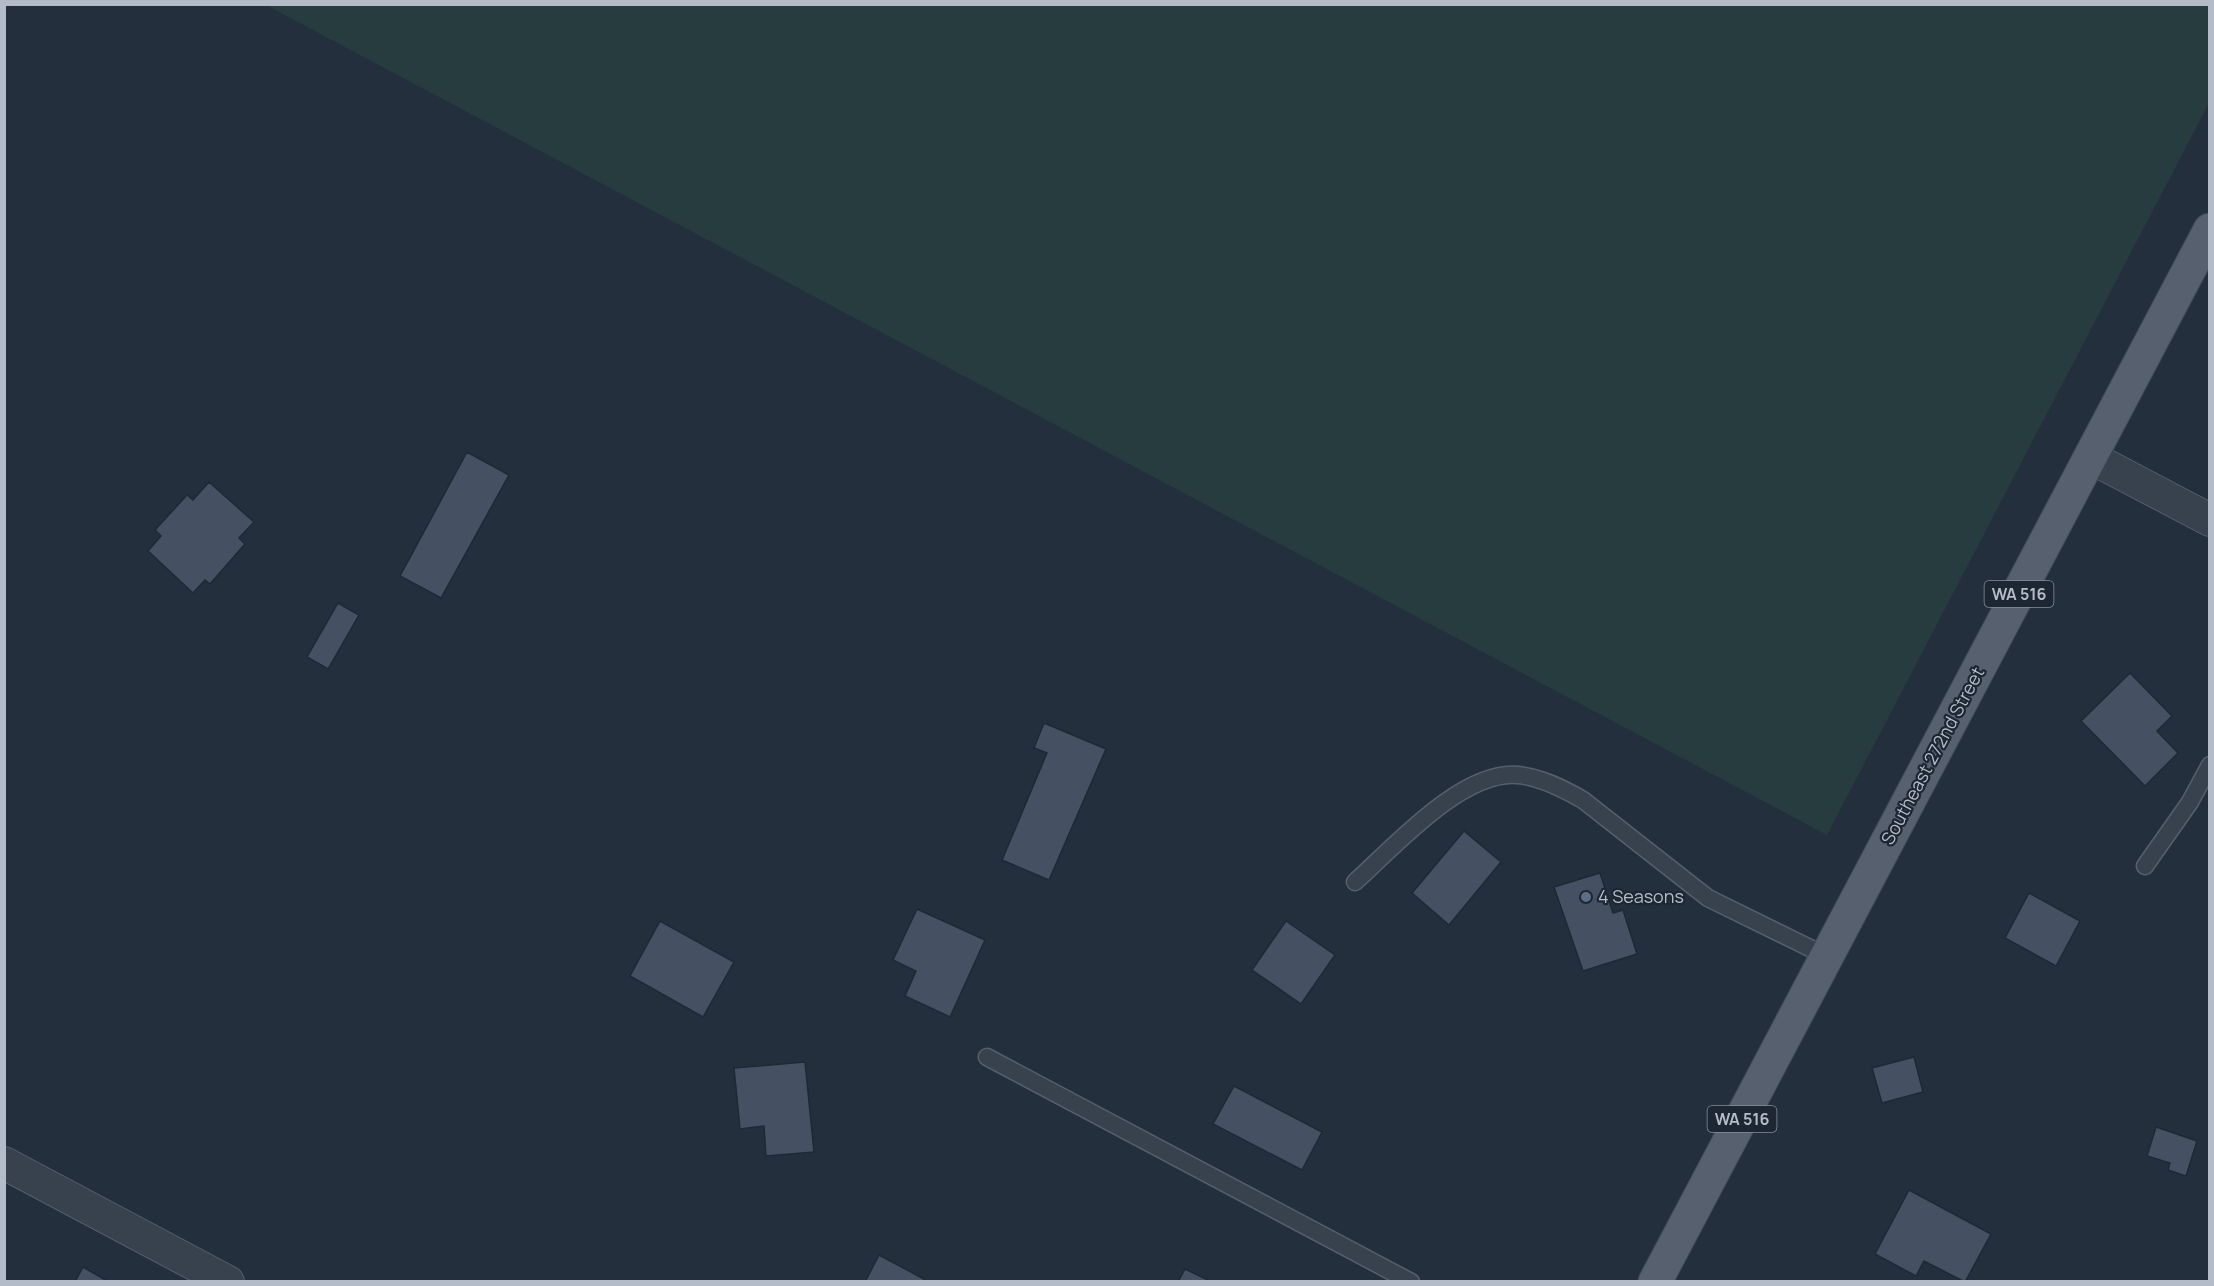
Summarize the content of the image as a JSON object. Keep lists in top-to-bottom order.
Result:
{
  "streets": {
    "main road": ["WA 516", "Southeast 272nd Street"]
  },
  "places": ["4 Seasons"]
}
